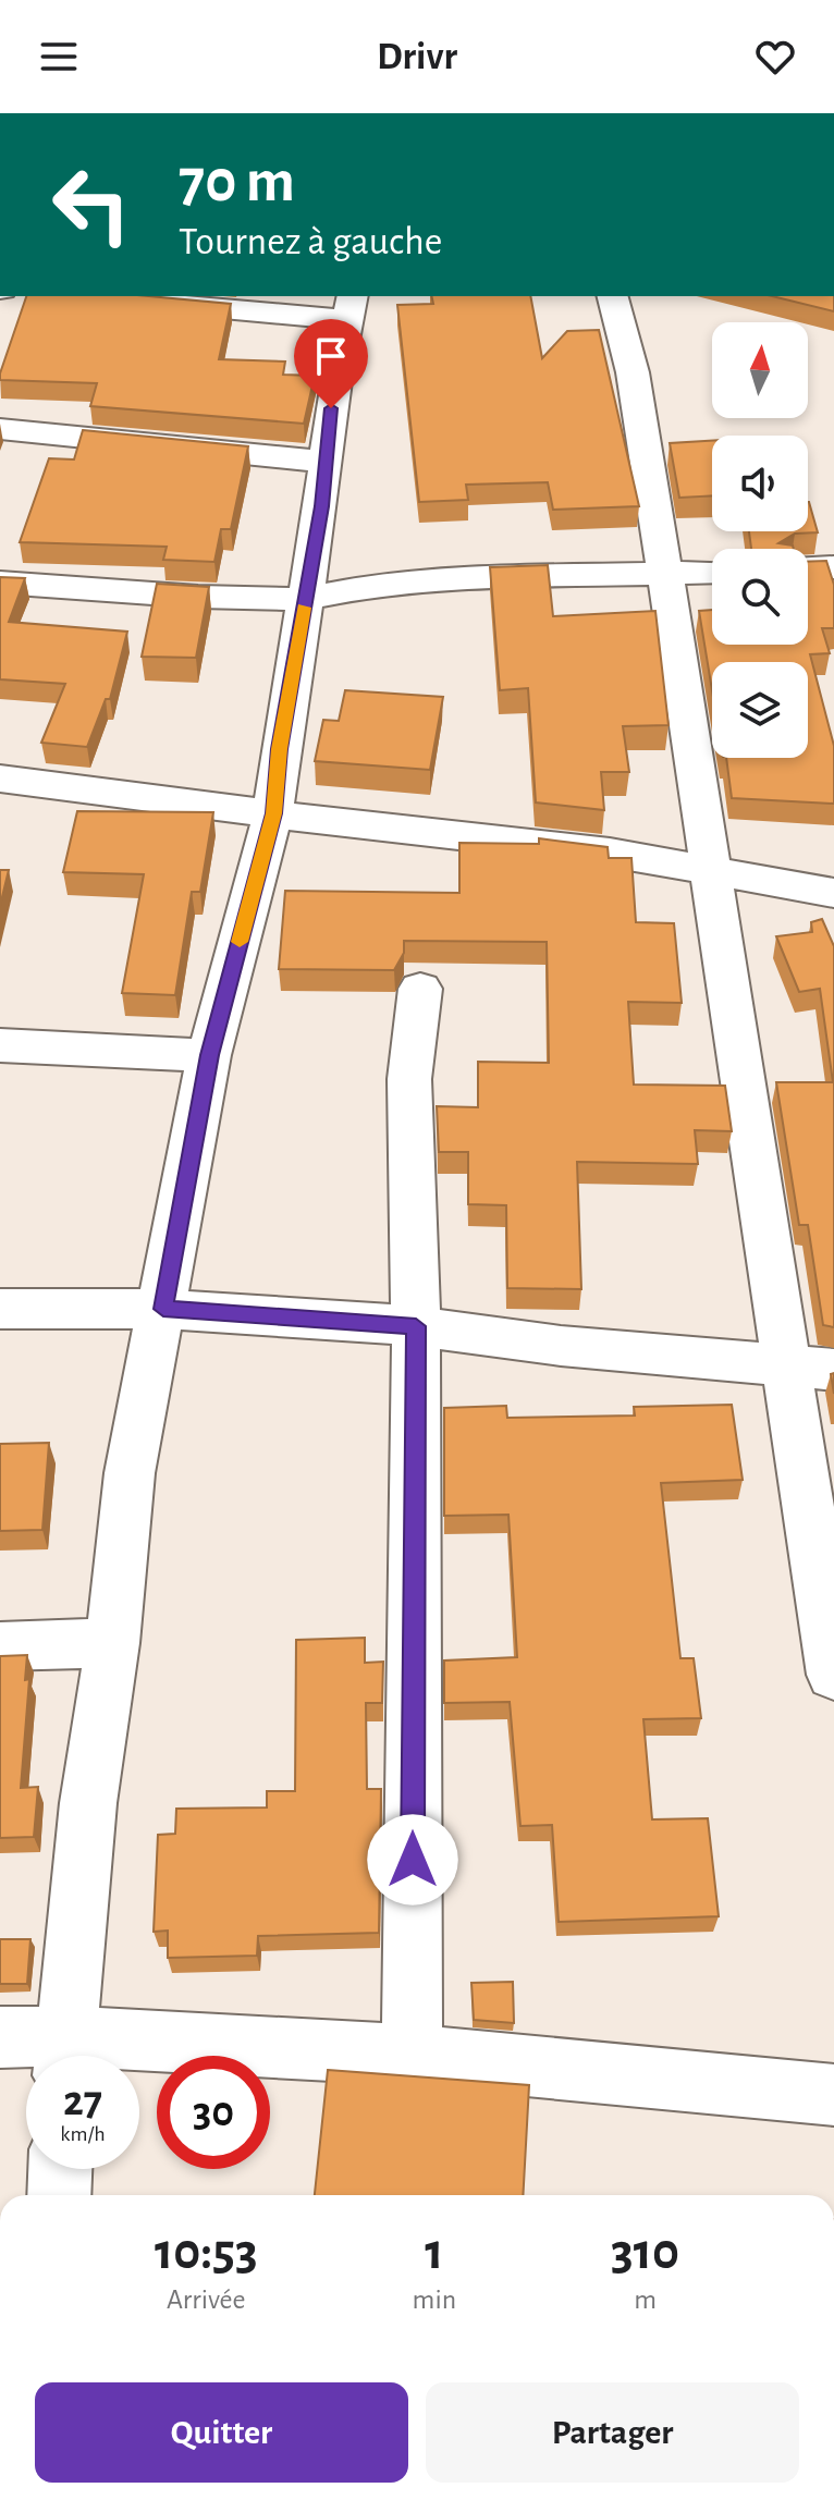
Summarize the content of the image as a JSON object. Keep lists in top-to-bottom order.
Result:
{
  "north": "top",
  "page": {
    "header": "Drivr",
    "turn": ["70 m", "Tournez à gauche"],
    "speed": "27 km/h",
    "limit": "30",
    "eta": [
      "10:53",
      "Arrivée",
      "1",
      "min",
      "310",
      "m"
    ],
    "buttons": ["Quitter", "Partager"]
  }
}
